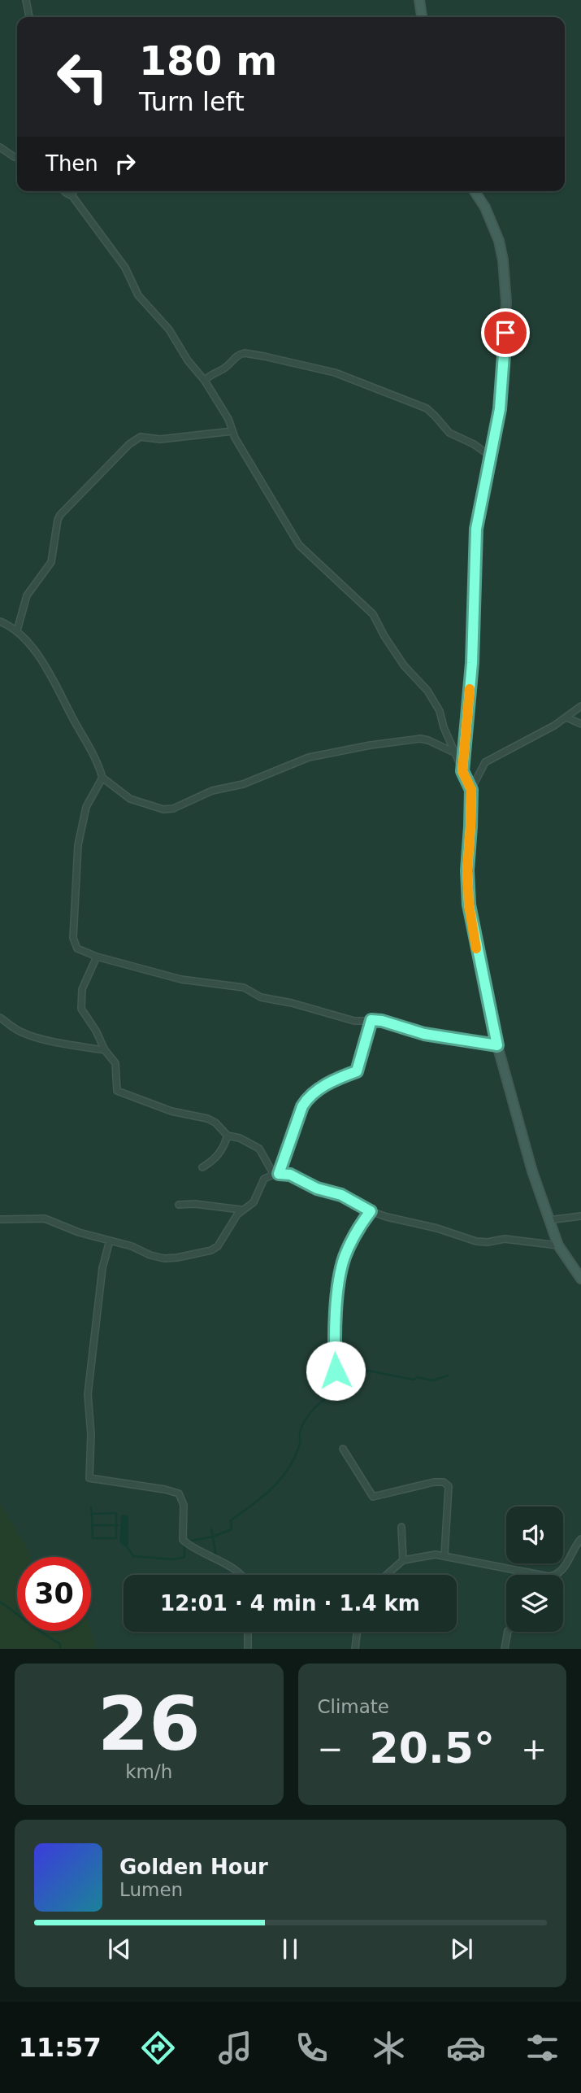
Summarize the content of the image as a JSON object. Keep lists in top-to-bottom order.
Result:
{
  "page": {
    "turn": ["180 m", "Turn left"],
    "then": "Then",
    "limit": "30",
    "trip": "12:01 · 4 min · 1.4 km",
    "tile": [
      ["26", "km/h"],
      "Climate"
    ],
    "heat": ["−", "20.5°", "+"],
    "song": ["Golden Hour", "Lumen"],
    "tabs": "11:57"
  }
}
